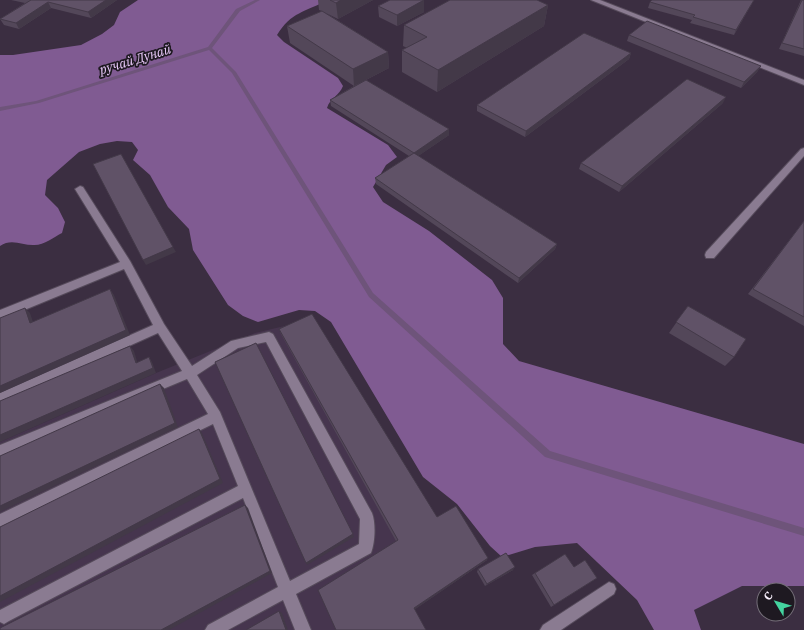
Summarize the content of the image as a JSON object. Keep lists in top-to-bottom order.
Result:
{
  "water": ["ручай Дунай"],
  "north": "top left"
}
